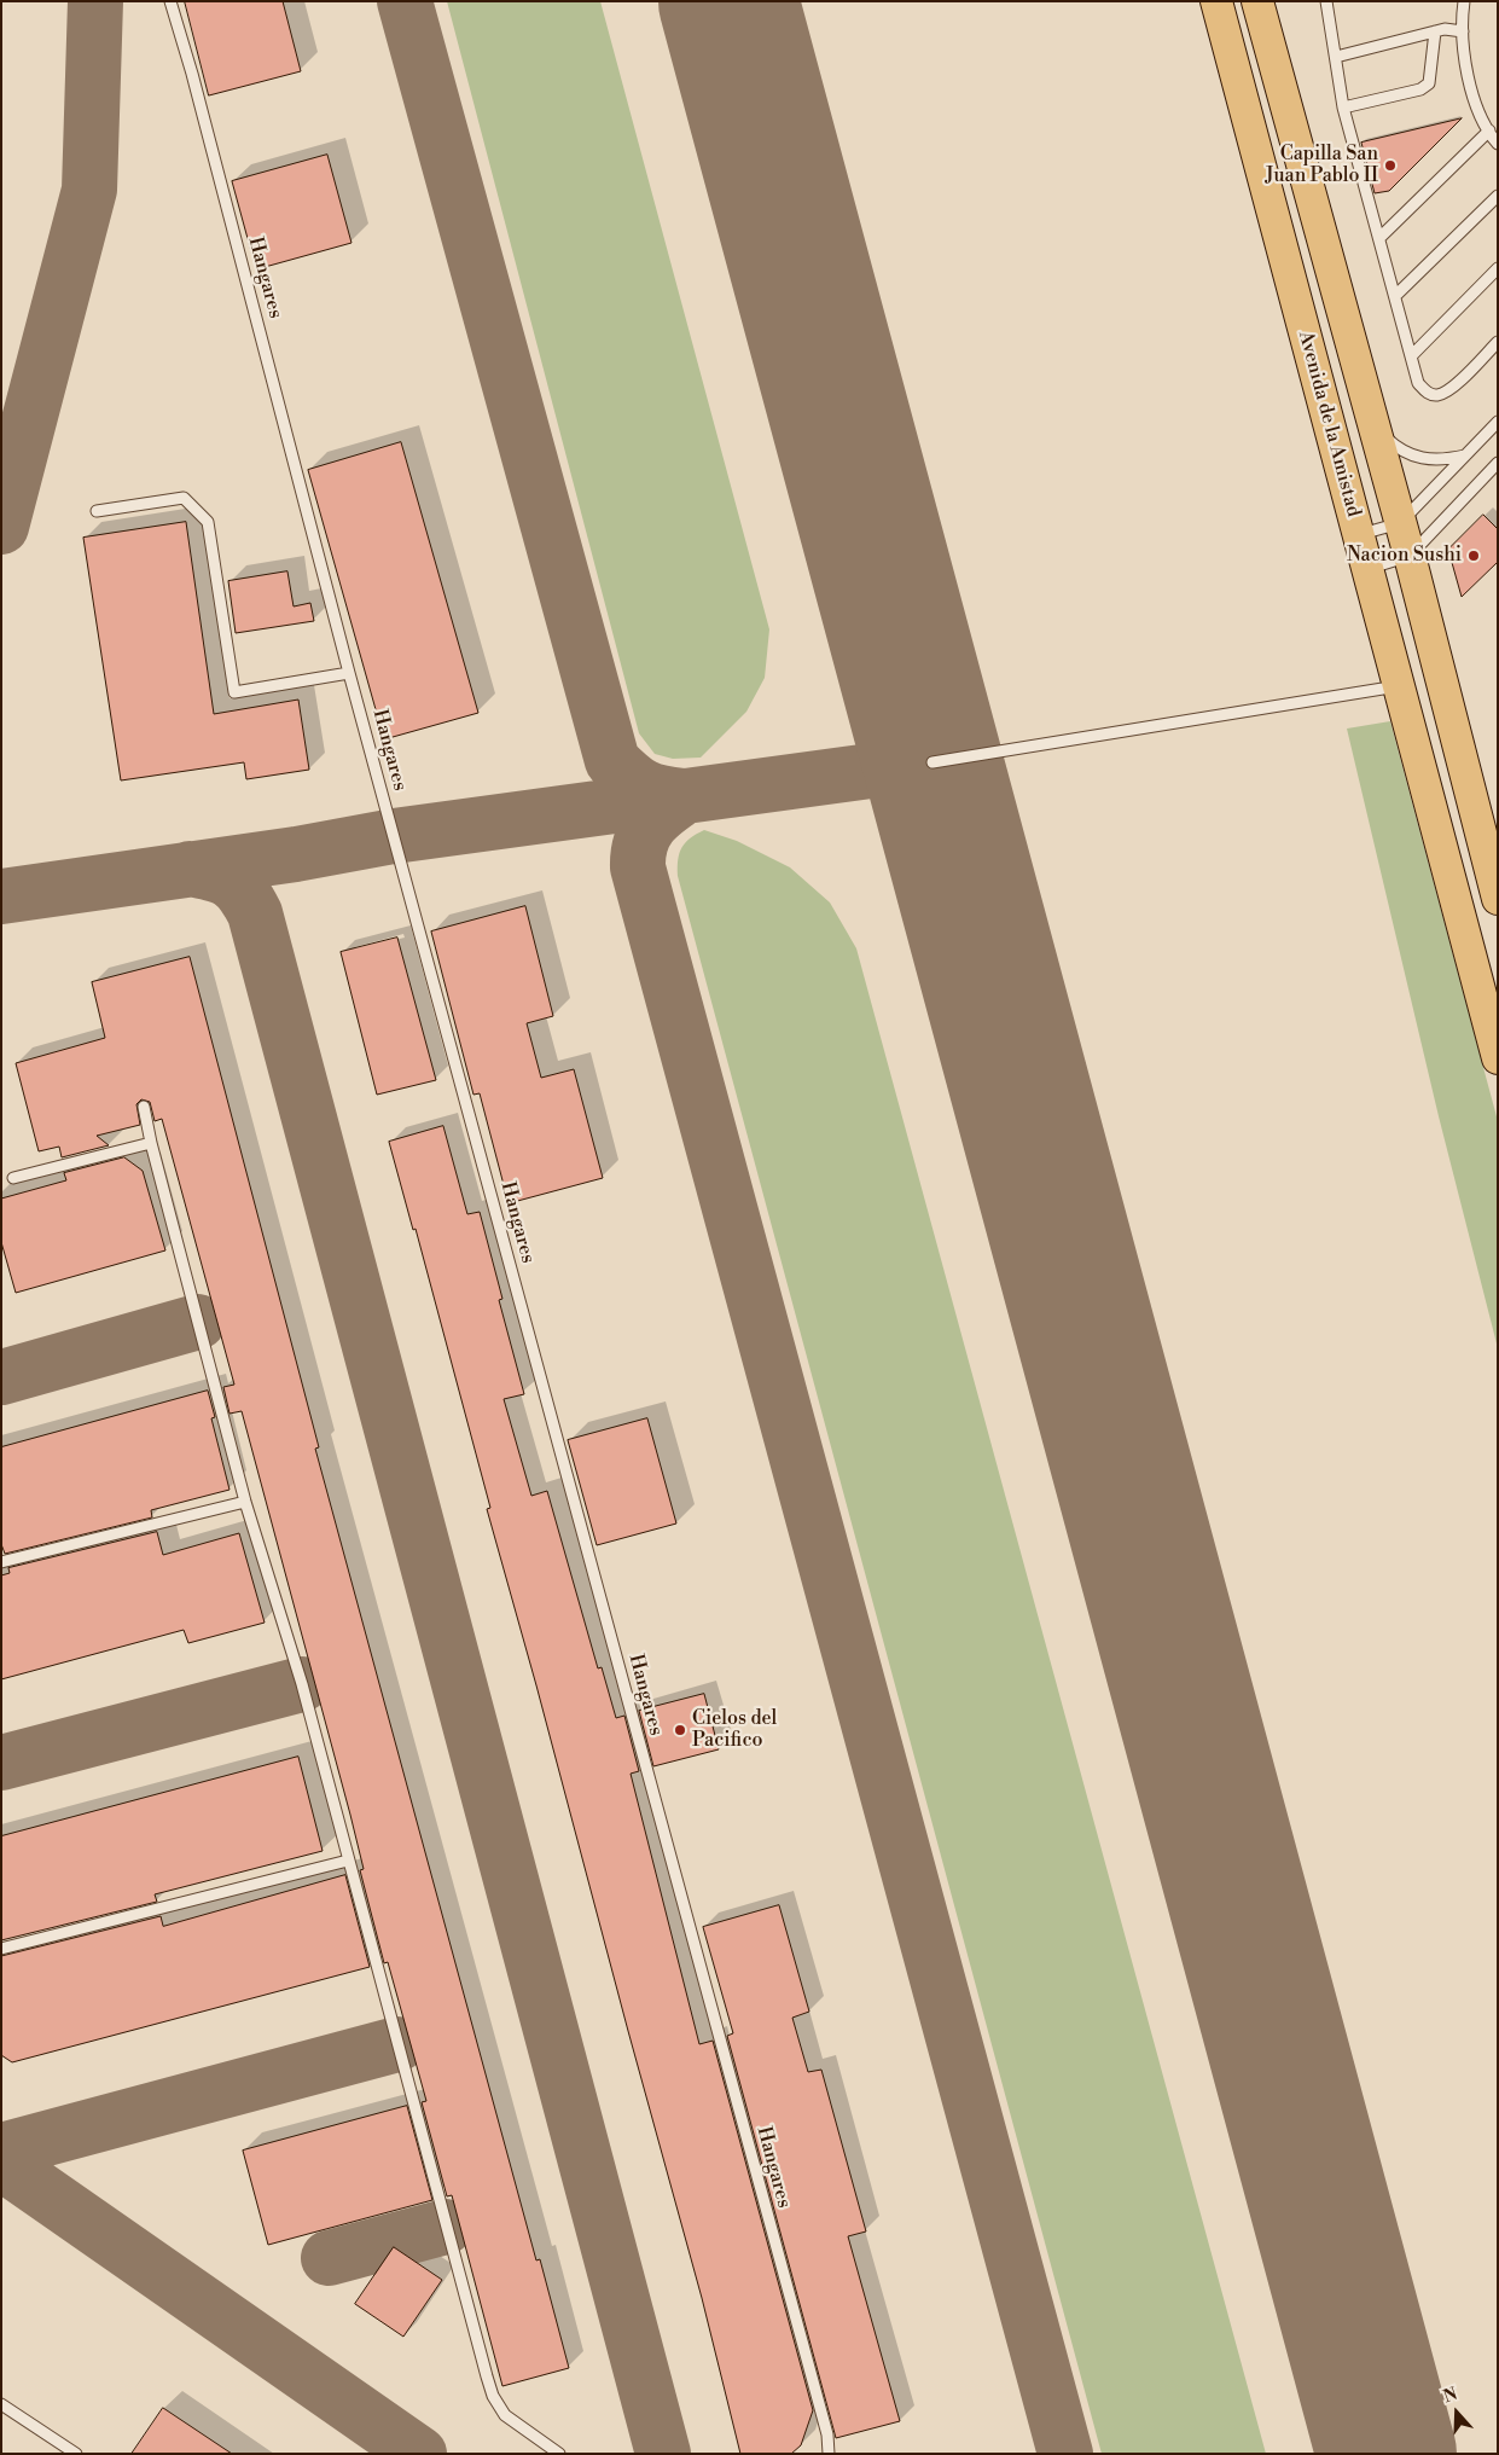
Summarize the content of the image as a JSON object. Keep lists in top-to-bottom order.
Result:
{
  "streets": {
    "main road": ["Avenida de la Amistad"],
    "lane": ["Hangares"]
  },
  "places": ["Capilla San Juan Pablo II", "Nacion Sushi", "Cielos del Pacifico"],
  "north": "top"
}
